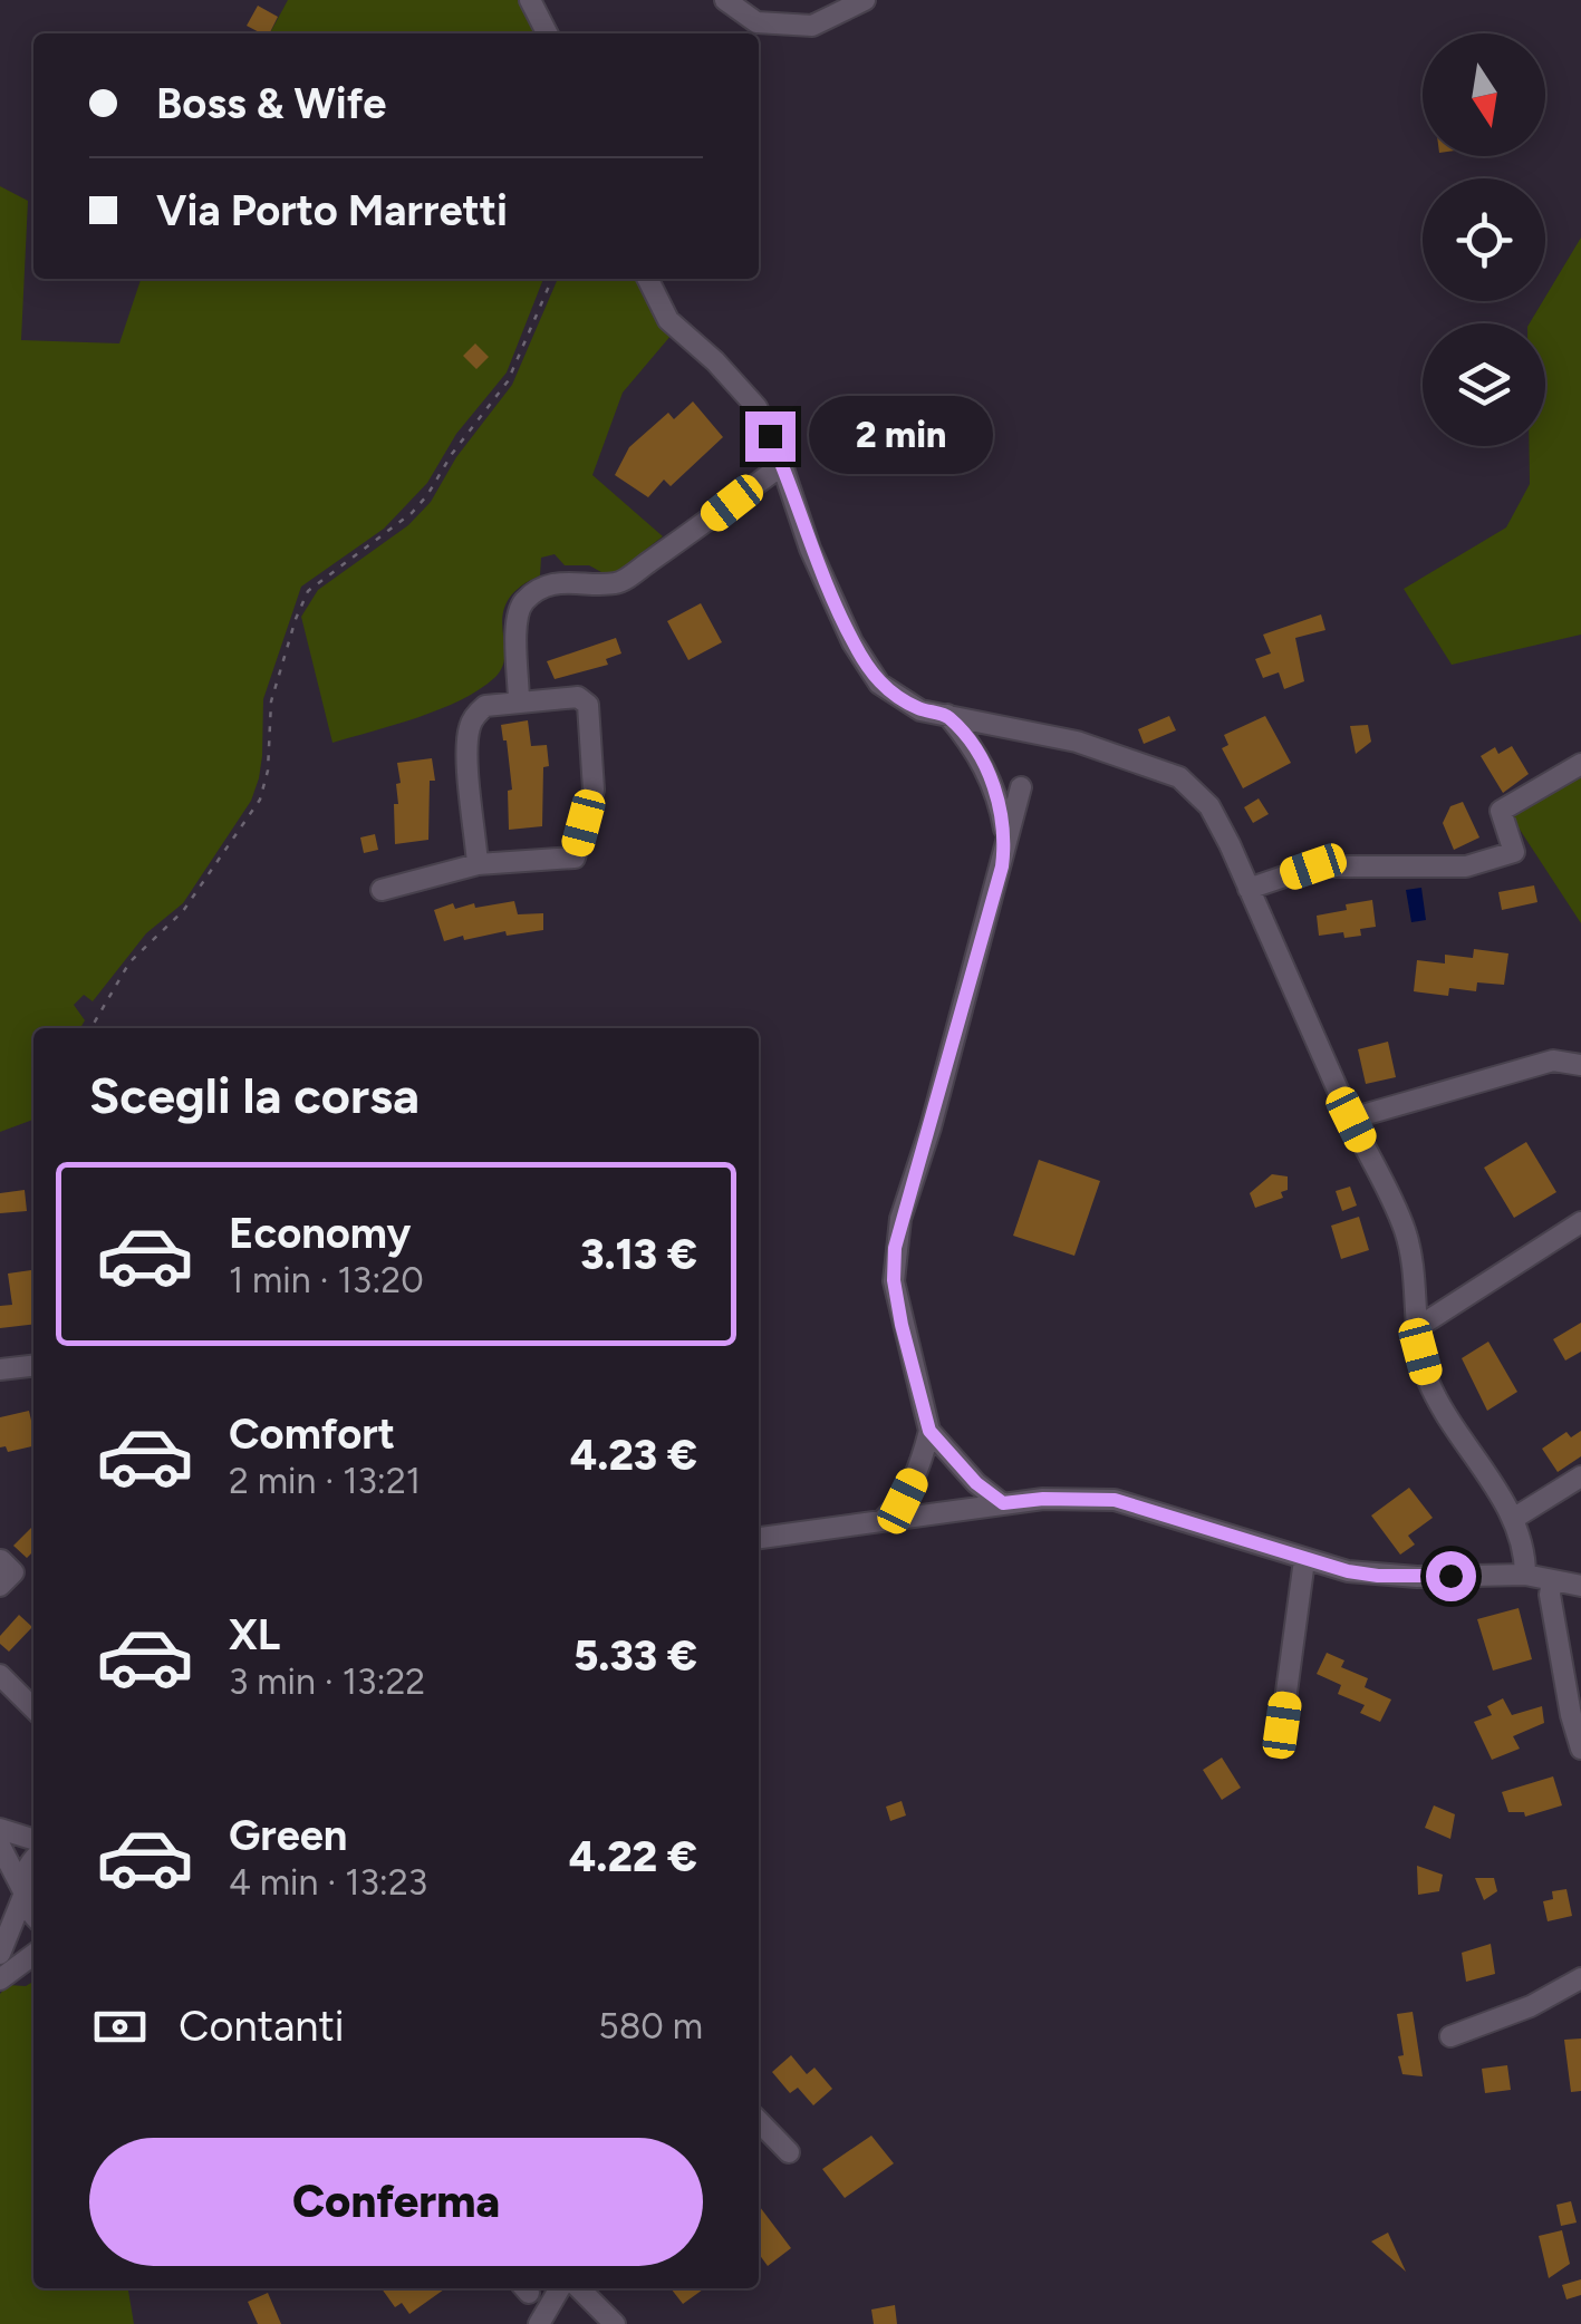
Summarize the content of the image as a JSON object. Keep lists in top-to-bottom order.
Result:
{
  "north": "bottom",
  "page": {
    "banner": ["Boss & Wife", "Via Porto Marretti"],
    "bubble": "2 min",
    "heading": "Scegli la corsa",
    "list": [
      {
        "name": "Economy",
        "note": "1 min · 13:20",
        "value": "3.13 €"
      },
      {
        "name": "Comfort",
        "note": "2 min · 13:21",
        "value": "4.23 €"
      },
      {
        "name": "XL",
        "note": "3 min · 13:22",
        "value": "5.33 €"
      },
      {
        "name": "Green",
        "note": "4 min · 13:23",
        "value": "4.22 €"
      }
    ],
    "pay": ["Contanti", "580 m"],
    "buttons": "Conferma"
  }
}
